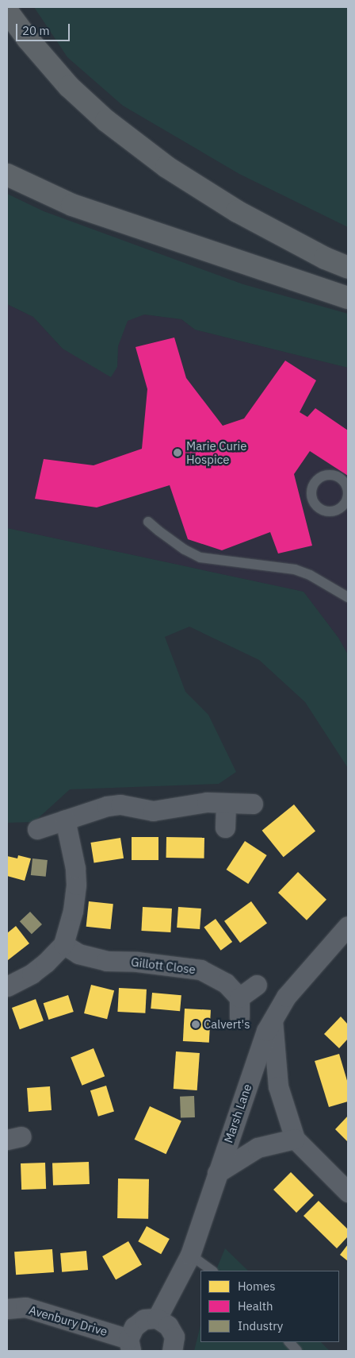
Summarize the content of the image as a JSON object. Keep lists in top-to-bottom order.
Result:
{
  "streets": {
    "street": ["Gillott Close", "Marsh Lane", "Avenbury Drive"]
  },
  "places": ["Marie Curie Hospice", "Calvert's"],
  "legend": ["Homes", "Health", "Industry"],
  "scale_bar": "20 m"
}
